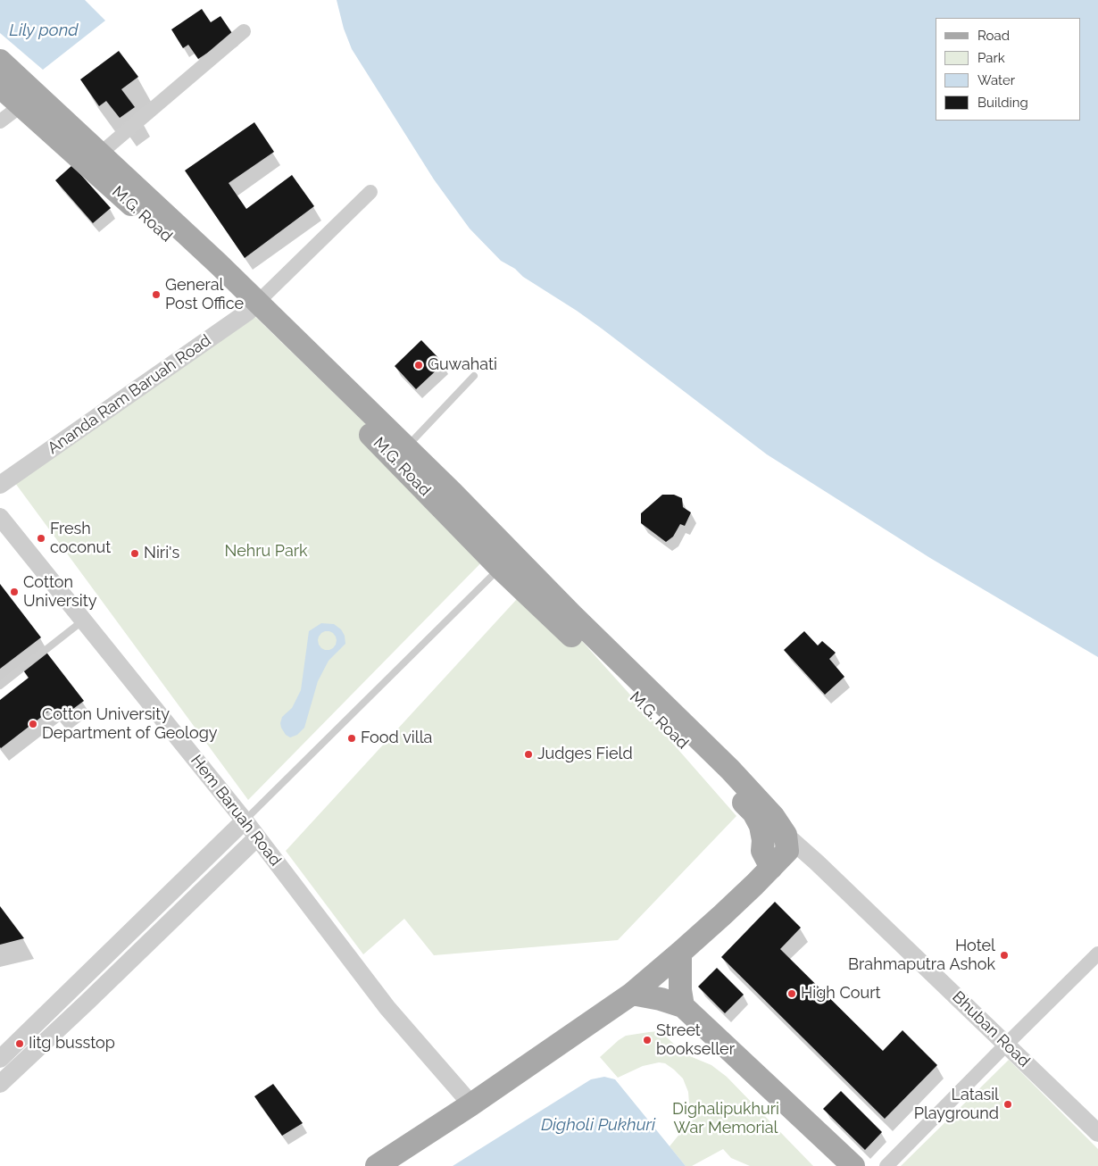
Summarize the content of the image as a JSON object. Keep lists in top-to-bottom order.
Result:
{
  "streets": {
    "main road": ["M.G. Road"],
    "street": ["Ananda Ram Baruah Road", "Hem Baruah Road", "Bhuban Road"]
  },
  "crossings": [
    ["M.G. Road", "Ananda Ram Baruah Road"]
  ],
  "water": ["Lily pond", "Digholi Pukhuri"],
  "parks": ["Nehru Park", "Dighalipukhuri War Memorial"],
  "places": [
    "General Post Office",
    "Guwahati",
    "Fresh coconut",
    "Niri's",
    "Cotton University",
    "Cotton University Department of Geology",
    "Food villa",
    "Judges Field",
    "Hotel Brahmaputra Ashok",
    "High Court",
    "Street bookseller",
    "Iitg busstop",
    "Latasil Playground"
  ],
  "legend": [
    "Road",
    "Park",
    "Water",
    "Building"
  ]
}
